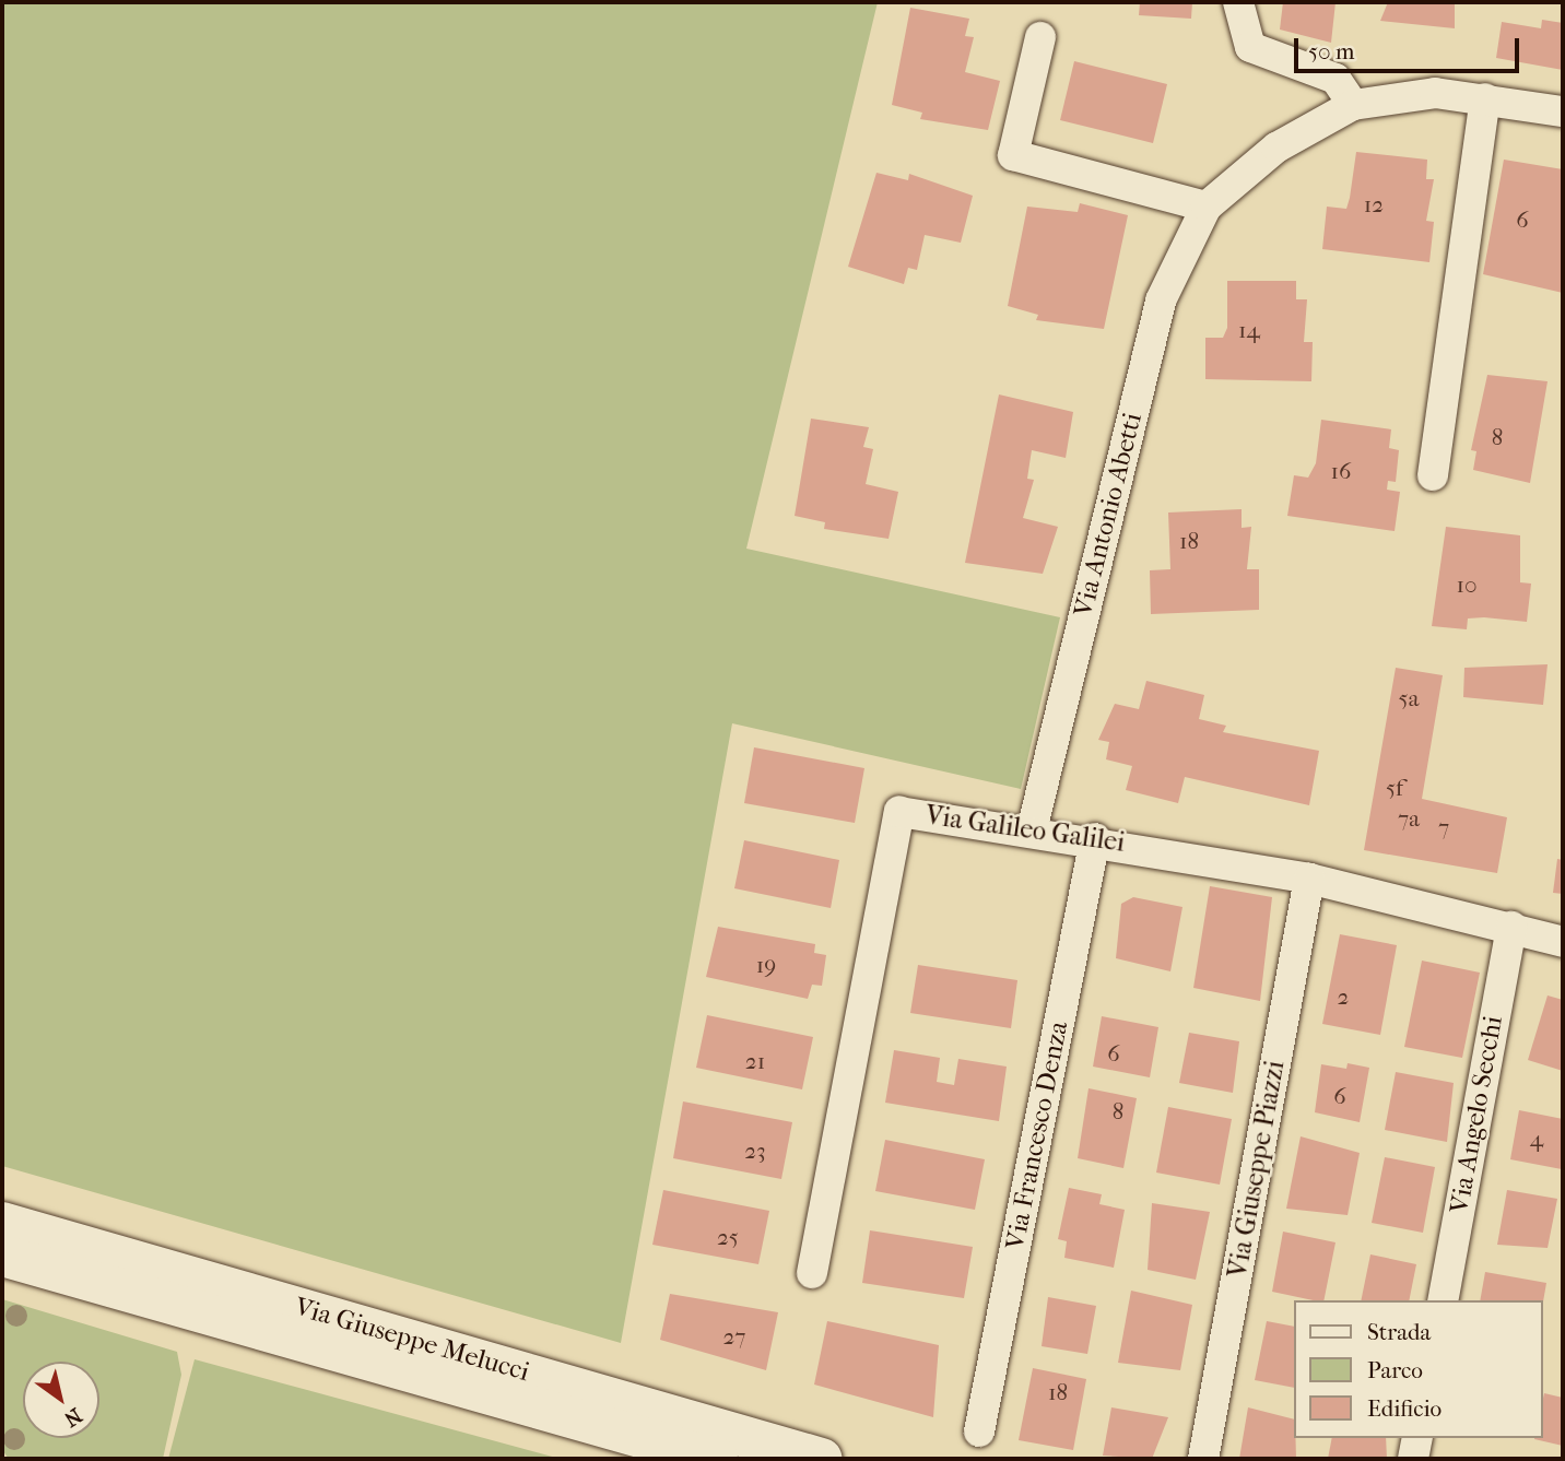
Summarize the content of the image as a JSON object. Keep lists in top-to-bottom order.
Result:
{
  "streets": {
    "main road": ["Via Giuseppe Melucci"],
    "street": [
      "Via Antonio Abetti",
      "Via Galileo Galilei",
      "Via Angelo Secchi",
      "Via Francesco Denza",
      "Via Giuseppe Piazzi"
    ]
  },
  "crossings": [
    ["Via Antonio Abetti", "Via Galileo Galilei"],
    ["Via Galileo Galilei", "Via Angelo Secchi"],
    ["Via Galileo Galilei", "Via Francesco Denza"],
    ["Via Galileo Galilei", "Via Giuseppe Piazzi"]
  ],
  "house_numbers": [
    "12",
    "6",
    "14",
    "8",
    "16",
    "18",
    "10",
    "5a",
    "5f",
    "7a",
    "7",
    "19",
    "2",
    "6",
    "21",
    "6",
    "8",
    "4",
    "23",
    "25",
    "27",
    "18"
  ],
  "legend": ["Strada", "Parco", "Edificio"],
  "scale_bar": "50 m",
  "north": "bottom right"
}
